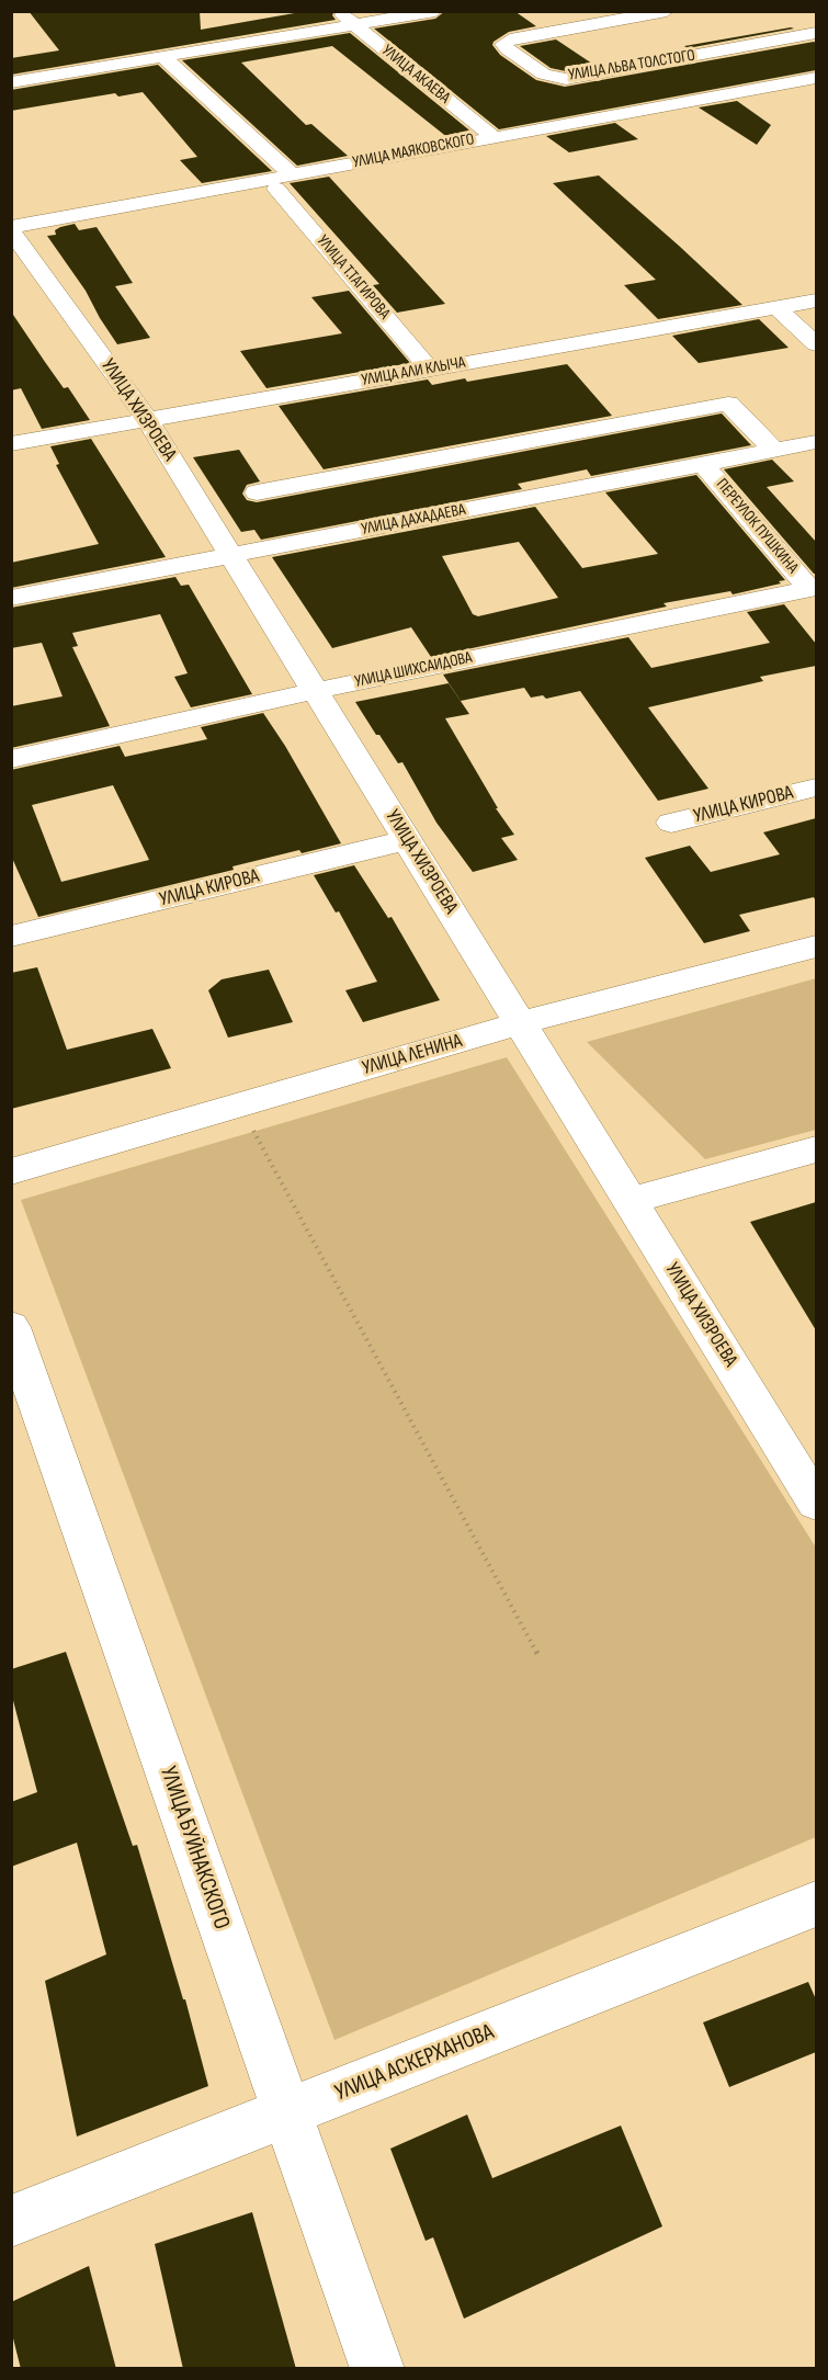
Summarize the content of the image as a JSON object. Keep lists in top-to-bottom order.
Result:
{
  "streets": {
    "street": [
      "УЛИЦА ЛЬВА ТОЛСТОГО",
      "УЛИЦА АКАЕВА",
      "УЛИЦА МАЯКОВСКОГО",
      "УЛИЦА Т.ТАГИРОВА",
      "УЛИЦА АЛИ КЛЫЧА",
      "УЛИЦА ХИЗРОЕВА",
      "УЛИЦА ДАХАДАЕВА",
      "ПЕРЕУЛОК ПУШКИНА",
      "УЛИЦА ШИХСАИДОВА",
      "УЛИЦА КИРОВА",
      "УЛИЦА ЛЕНИНА",
      "УЛИЦА БУЙНАКСКОГО",
      "УЛИЦА АСКЕРХАНОВА"
    ]
  },
  "crossings": [
    ["УЛИЦА АКАЕВА", "УЛИЦА МАЯКОВСКОГО"],
    ["УЛИЦА МАЯКОВСКОГО", "УЛИЦА Т.ТАГИРОВА"],
    ["УЛИЦА МАЯКОВСКОГО", "УЛИЦА ХИЗРОЕВА"],
    ["УЛИЦА Т.ТАГИРОВА", "УЛИЦА АЛИ КЛЫЧА"],
    ["УЛИЦА АЛИ КЛЫЧА", "УЛИЦА ХИЗРОЕВА"],
    ["УЛИЦА ХИЗРОЕВА", "УЛИЦА ДАХАДАЕВА"],
    ["УЛИЦА ХИЗРОЕВА", "УЛИЦА ШИХСАИДОВА"],
    ["УЛИЦА ХИЗРОЕВА", "УЛИЦА КИРОВА"],
    ["УЛИЦА ХИЗРОЕВА", "УЛИЦА ЛЕНИНА"],
    ["УЛИЦА ДАХАДАЕВА", "ПЕРЕУЛОК ПУШКИНА"],
    ["ПЕРЕУЛОК ПУШКИНА", "УЛИЦА ШИХСАИДОВА"],
    ["УЛИЦА БУЙНАКСКОГО", "УЛИЦА АСКЕРХАНОВА"]
  ]
}
